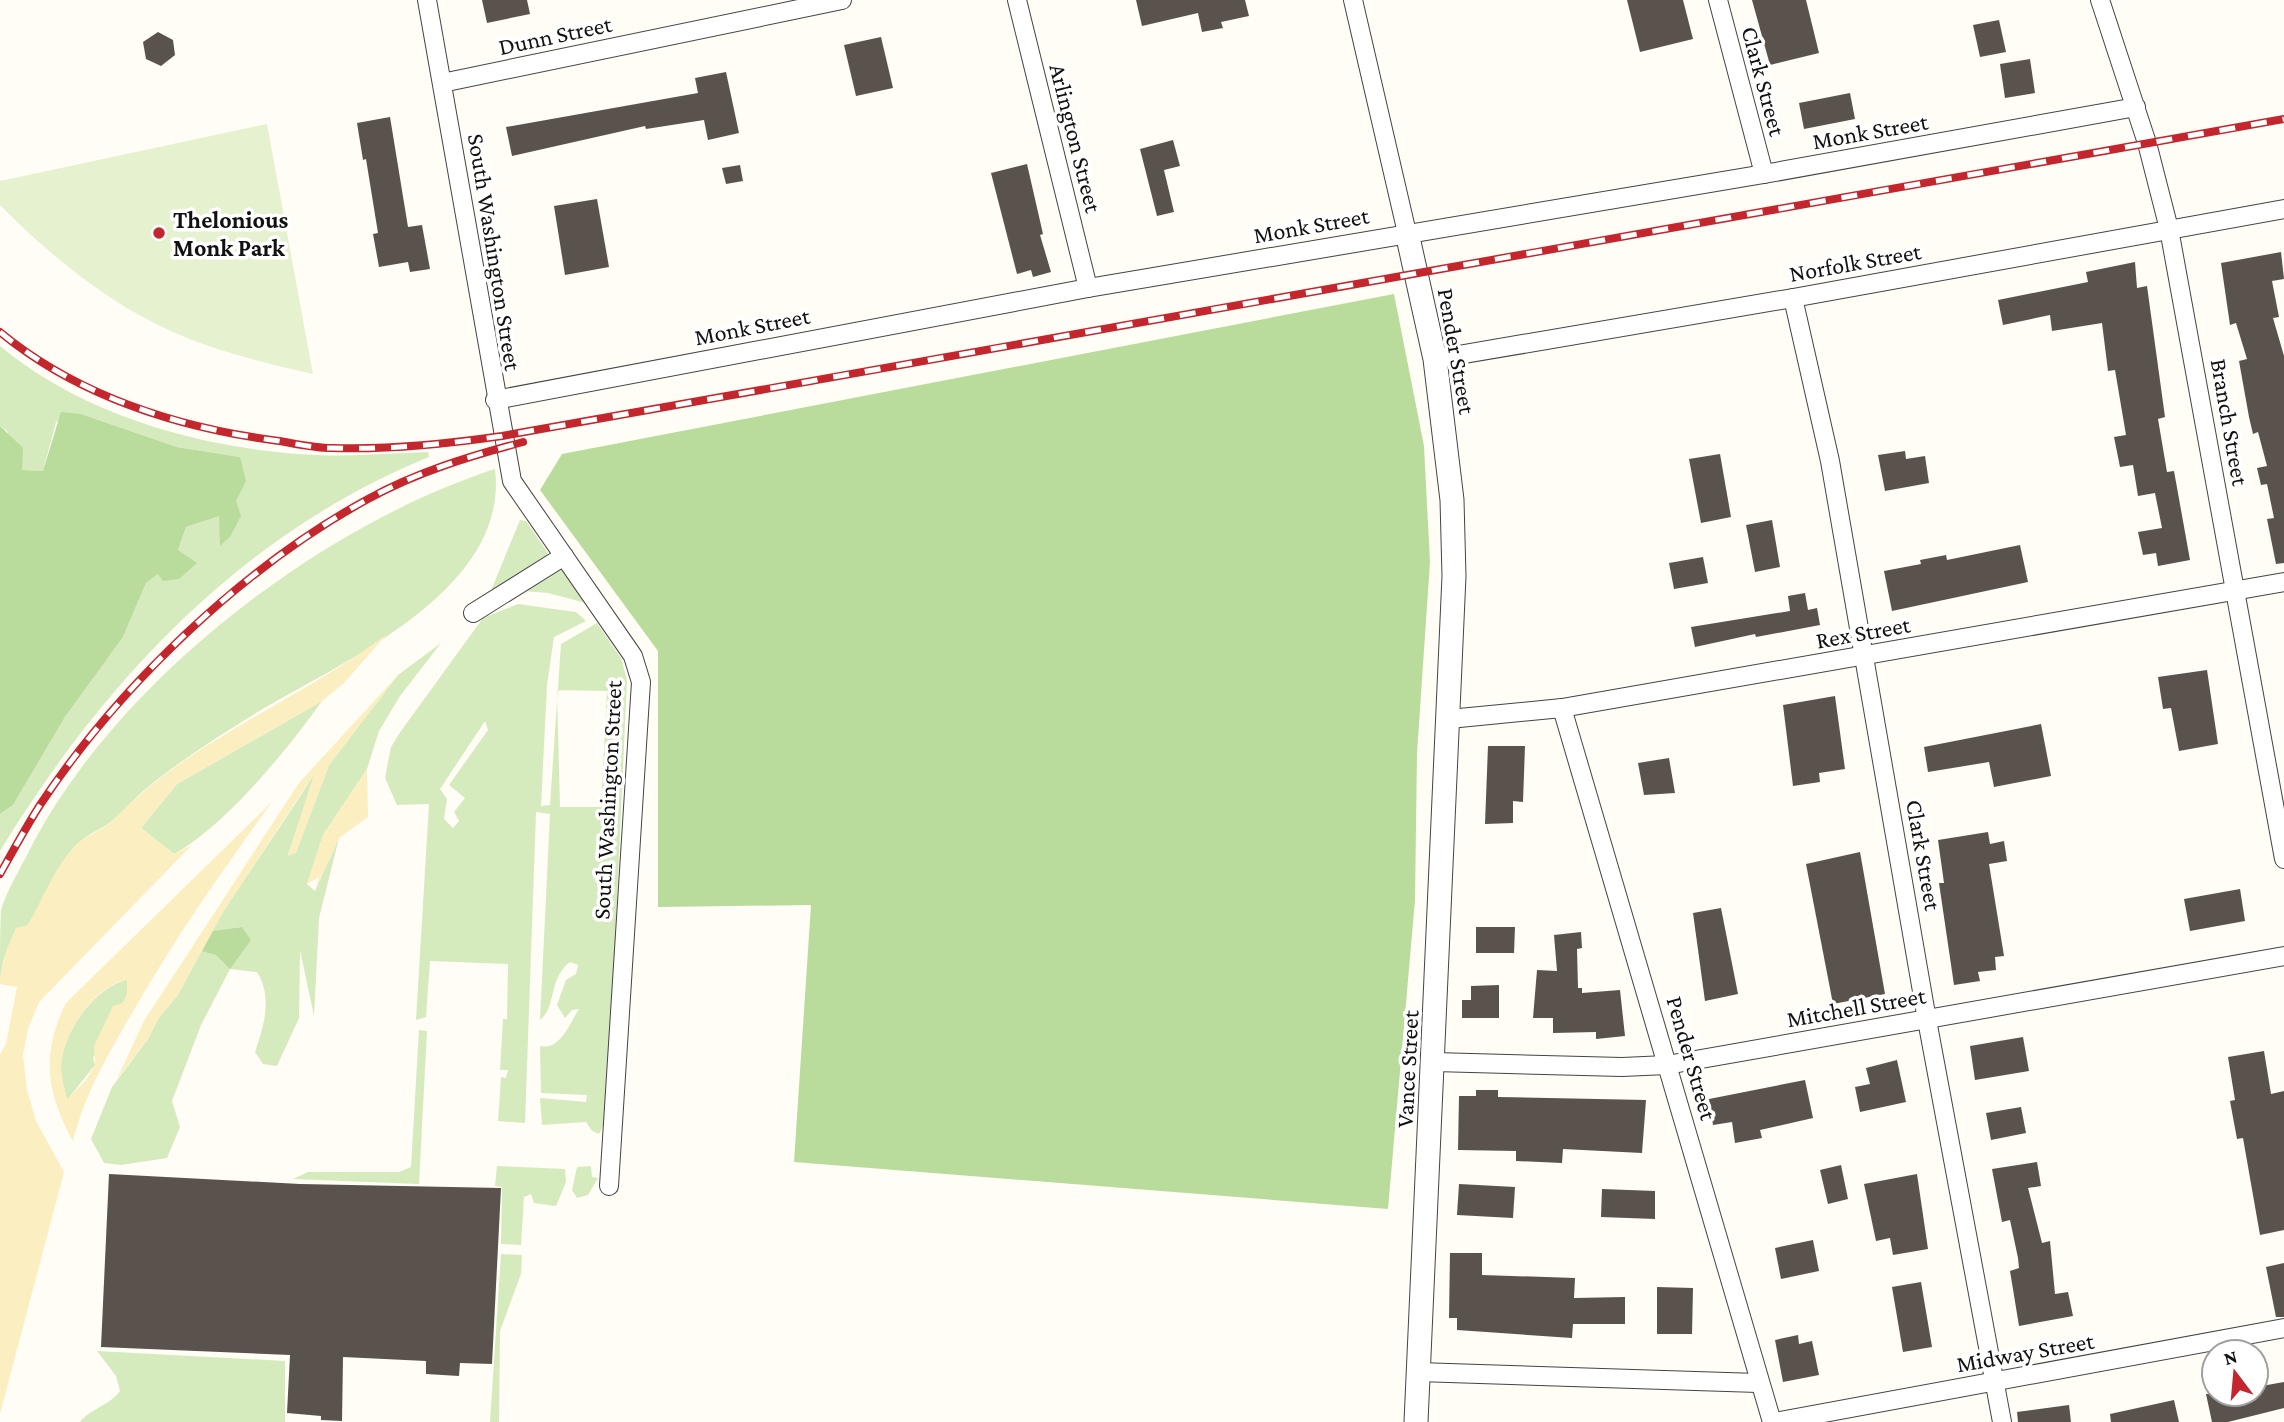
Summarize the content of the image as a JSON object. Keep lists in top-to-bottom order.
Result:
{
  "streets": {
    "street": [
      "Dunn Street",
      "Clark Street",
      "Monk Street",
      "Arlington Street",
      "South Washington Street",
      "Norfolk Street",
      "Pender Street",
      "Branch Street",
      "Rex Street",
      "Mitchell Street",
      "Vance Street",
      "Midway Street"
    ]
  },
  "crossings": [
    ["Dunn Street", "South Washington Street"],
    ["Clark Street", "Monk Street"],
    ["Clark Street", "Norfolk Street"],
    ["Clark Street", "Rex Street"],
    ["Clark Street", "Mitchell Street"],
    ["Clark Street", "Midway Street"],
    ["Monk Street", "Arlington Street"],
    ["Monk Street", "South Washington Street"],
    ["Monk Street", "Pender Street"],
    ["Monk Street", "Branch Street"],
    ["Norfolk Street", "Pender Street"],
    ["Norfolk Street", "Branch Street"],
    ["Pender Street", "Rex Street"],
    ["Pender Street", "Mitchell Street"],
    ["Pender Street", "Vance Street"],
    ["Pender Street", "Midway Street"],
    ["Branch Street", "Rex Street"],
    ["Rex Street", "Vance Street"],
    ["Mitchell Street", "Vance Street"]
  ],
  "places": ["Thelonious Monk Park"],
  "north": "top"
}
